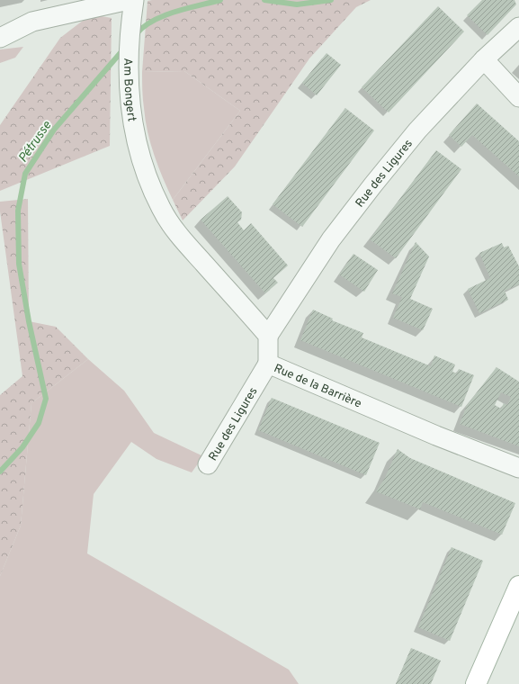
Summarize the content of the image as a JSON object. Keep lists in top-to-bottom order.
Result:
{
  "streets": {
    "street": ["Am Bongert", "Rue des Ligures", "Rue de la Barrière"]
  },
  "crossings": [
    ["Am Bongert", "Rue des Ligures"],
    ["Am Bongert", "Rue de la Barrière"],
    ["Rue des Ligures", "Rue de la Barrière"]
  ],
  "water": ["Pétrusse"]
}
